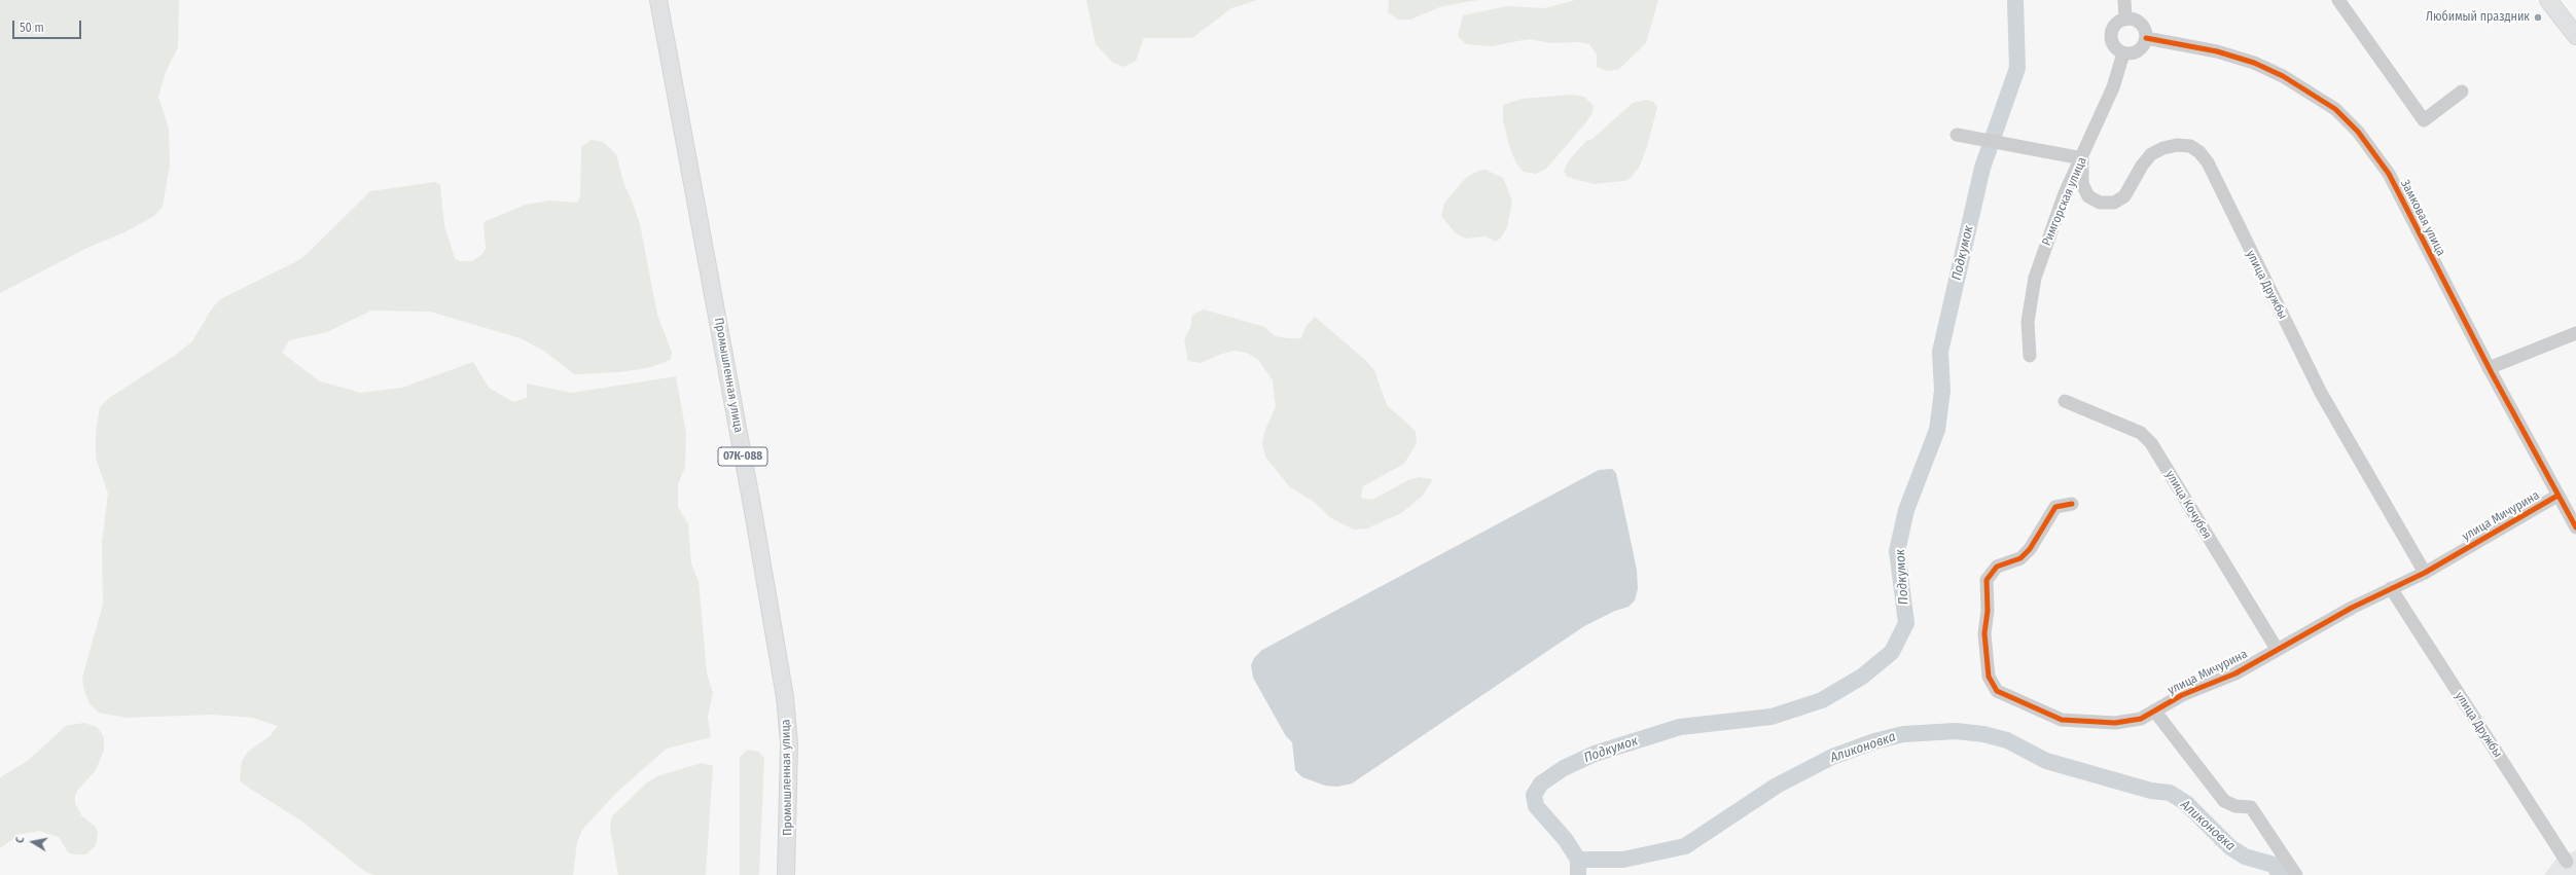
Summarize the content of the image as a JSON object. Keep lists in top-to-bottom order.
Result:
{
  "streets": {
    "main road": ["Промышленная улица", "07К-088"],
    "street": [
      "Римгорская улица",
      "Замковая улица",
      "улица Дружбы",
      "улица Кочубея",
      "улица Мичурина"
    ]
  },
  "crossings": [
    ["Римгорская улица", "Замковая улица"],
    ["Римгорская улица", "улица Дружбы"],
    ["Замковая улица", "улица Мичурина"],
    ["улица Дружбы", "улица Мичурина"],
    ["улица Кочубея", "улица Мичурина"]
  ],
  "water": ["Подкумок", "Аликоновка"],
  "places": ["Любимый праздник"],
  "scale_bar": "50 m",
  "north": "left"
}
